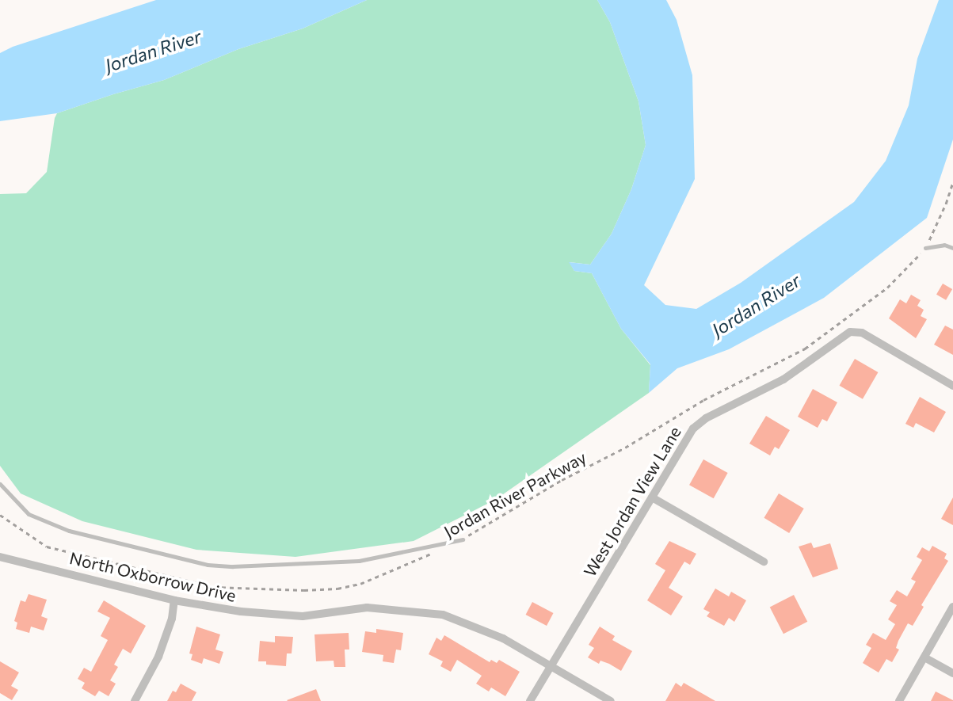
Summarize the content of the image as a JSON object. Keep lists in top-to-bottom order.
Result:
{
  "streets": {
    "street": ["West Jordan View Lane", "North Oxborrow Drive"],
    "path": ["Jordan River Parkway"]
  },
  "crossings": [
    ["West Jordan View Lane", "North Oxborrow Drive"]
  ],
  "water": ["Jordan River"]
}
